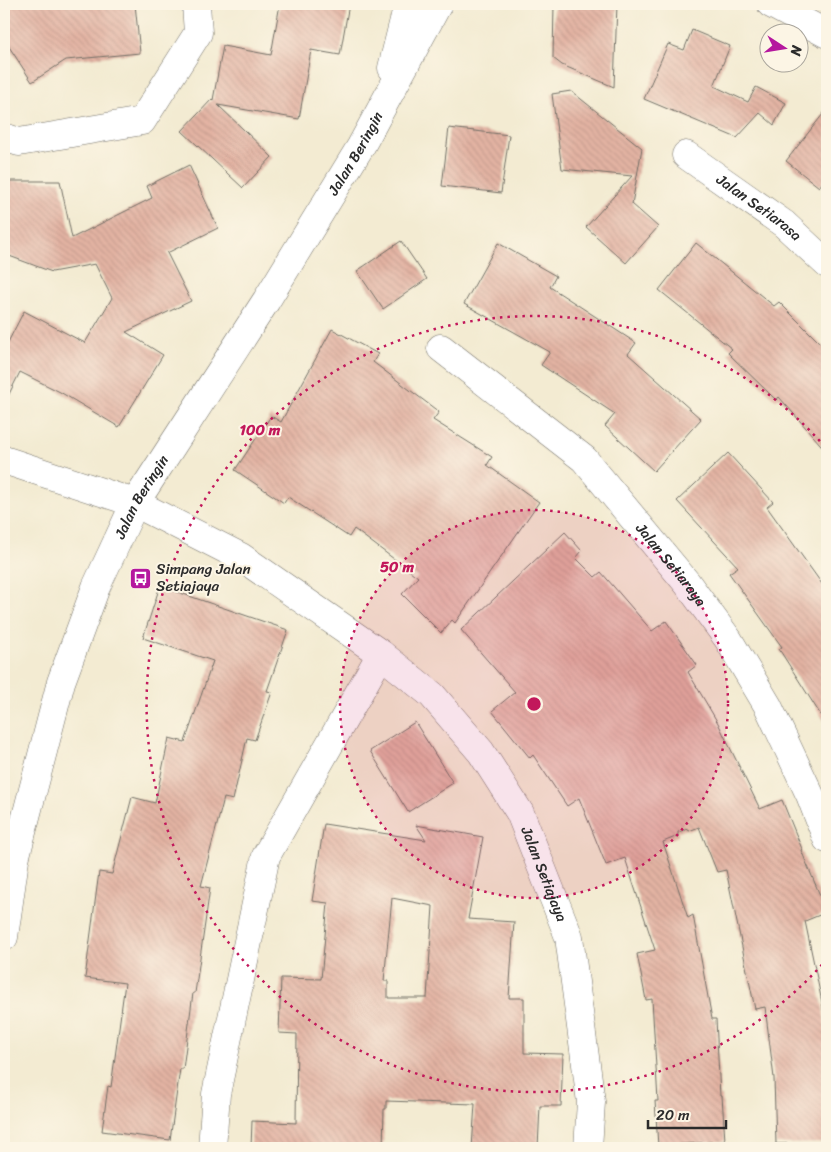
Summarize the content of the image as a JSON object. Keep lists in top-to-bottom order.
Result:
{
  "streets": {
    "street": [
      "Jalan Beringin",
      "Jalan Setiarasa",
      "Jalan Setiaraya",
      "Jalan Setiajaya"
    ]
  },
  "crossings": [
    ["Jalan Beringin", "Jalan Setiajaya"]
  ],
  "places": {
    "bus stop": ["Simpang Jalan Setiajaya"]
  },
  "scale_bar": "20 m",
  "north": "right",
  "rings": ["100 m", "50 m"]
}
